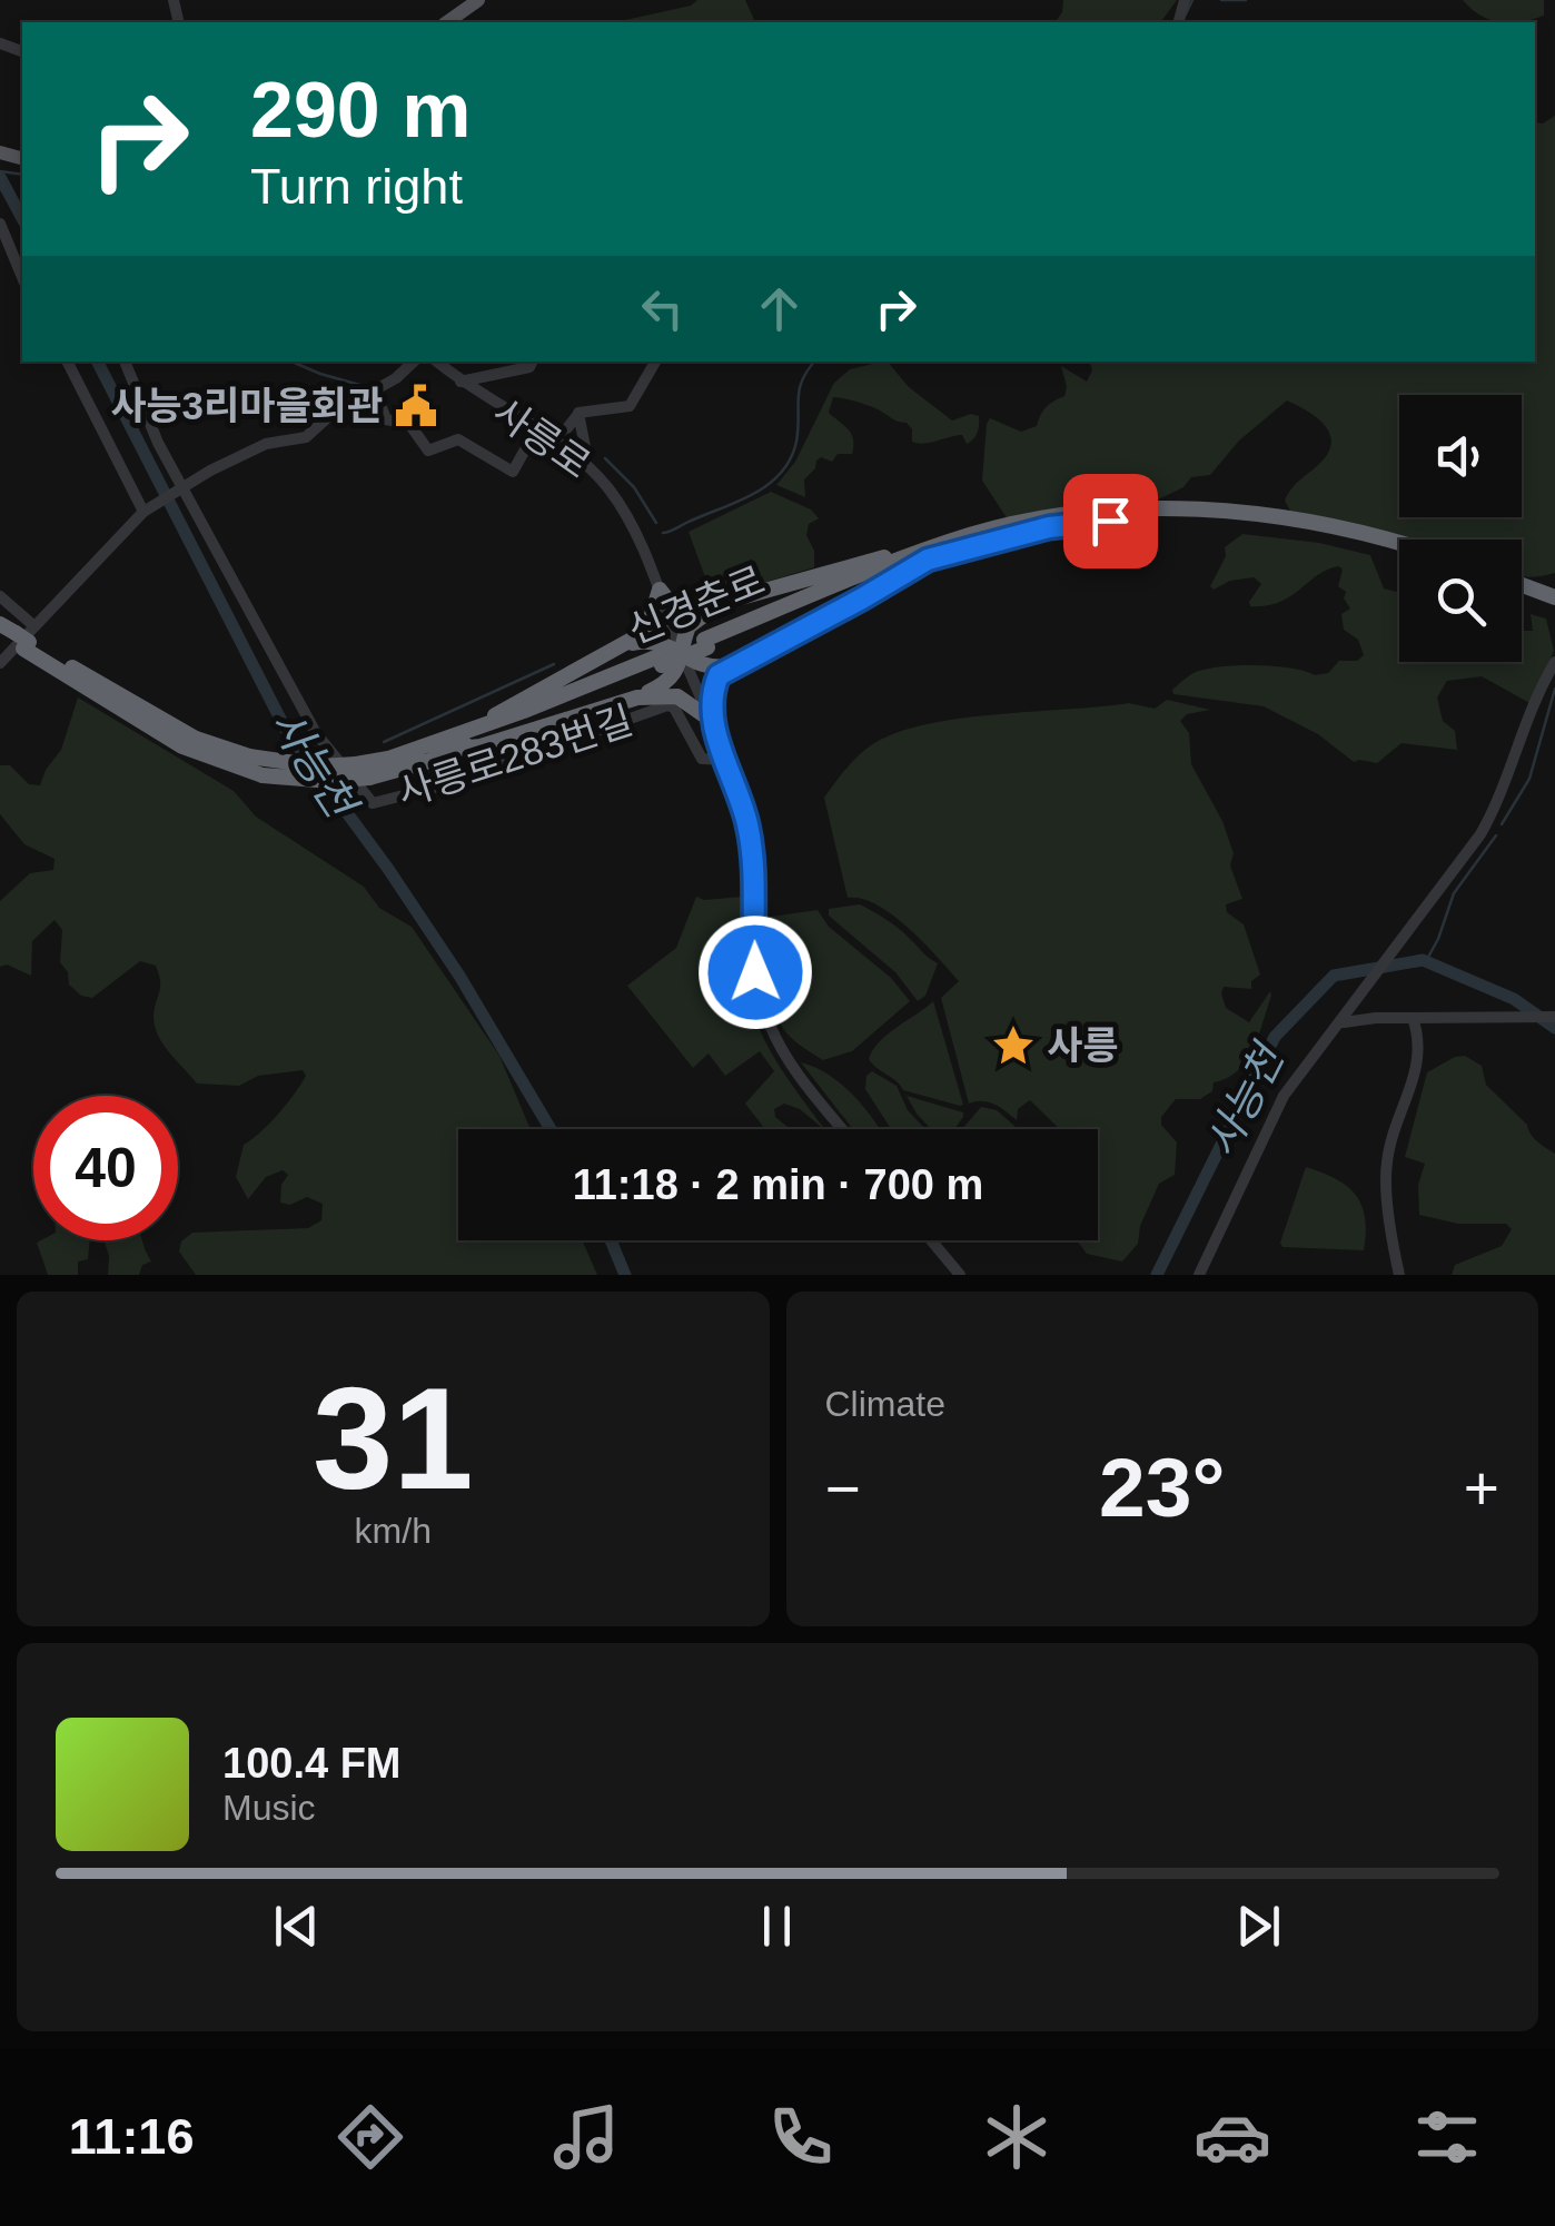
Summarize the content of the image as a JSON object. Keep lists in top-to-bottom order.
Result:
{
  "streets": {
    "highway": ["신경춘로"],
    "street": ["사릉로", "사릉로283번길"]
  },
  "crossings": [
    ["사릉로", "사릉로283번길"]
  ],
  "water": ["사능천"],
  "places": {
    "public building": ["사능3리마을회관"],
    "place": ["사릉"]
  },
  "page": {
    "turn": ["290 m", "Turn right"],
    "limit": "40",
    "trip": "11:18 · 2 min · 700 m",
    "tile": [
      ["31", "km/h"],
      "Climate"
    ],
    "heat": ["−", "23°", "+"],
    "song": ["100.4 FM", "Music"],
    "tabs": "11:16"
  }
}
